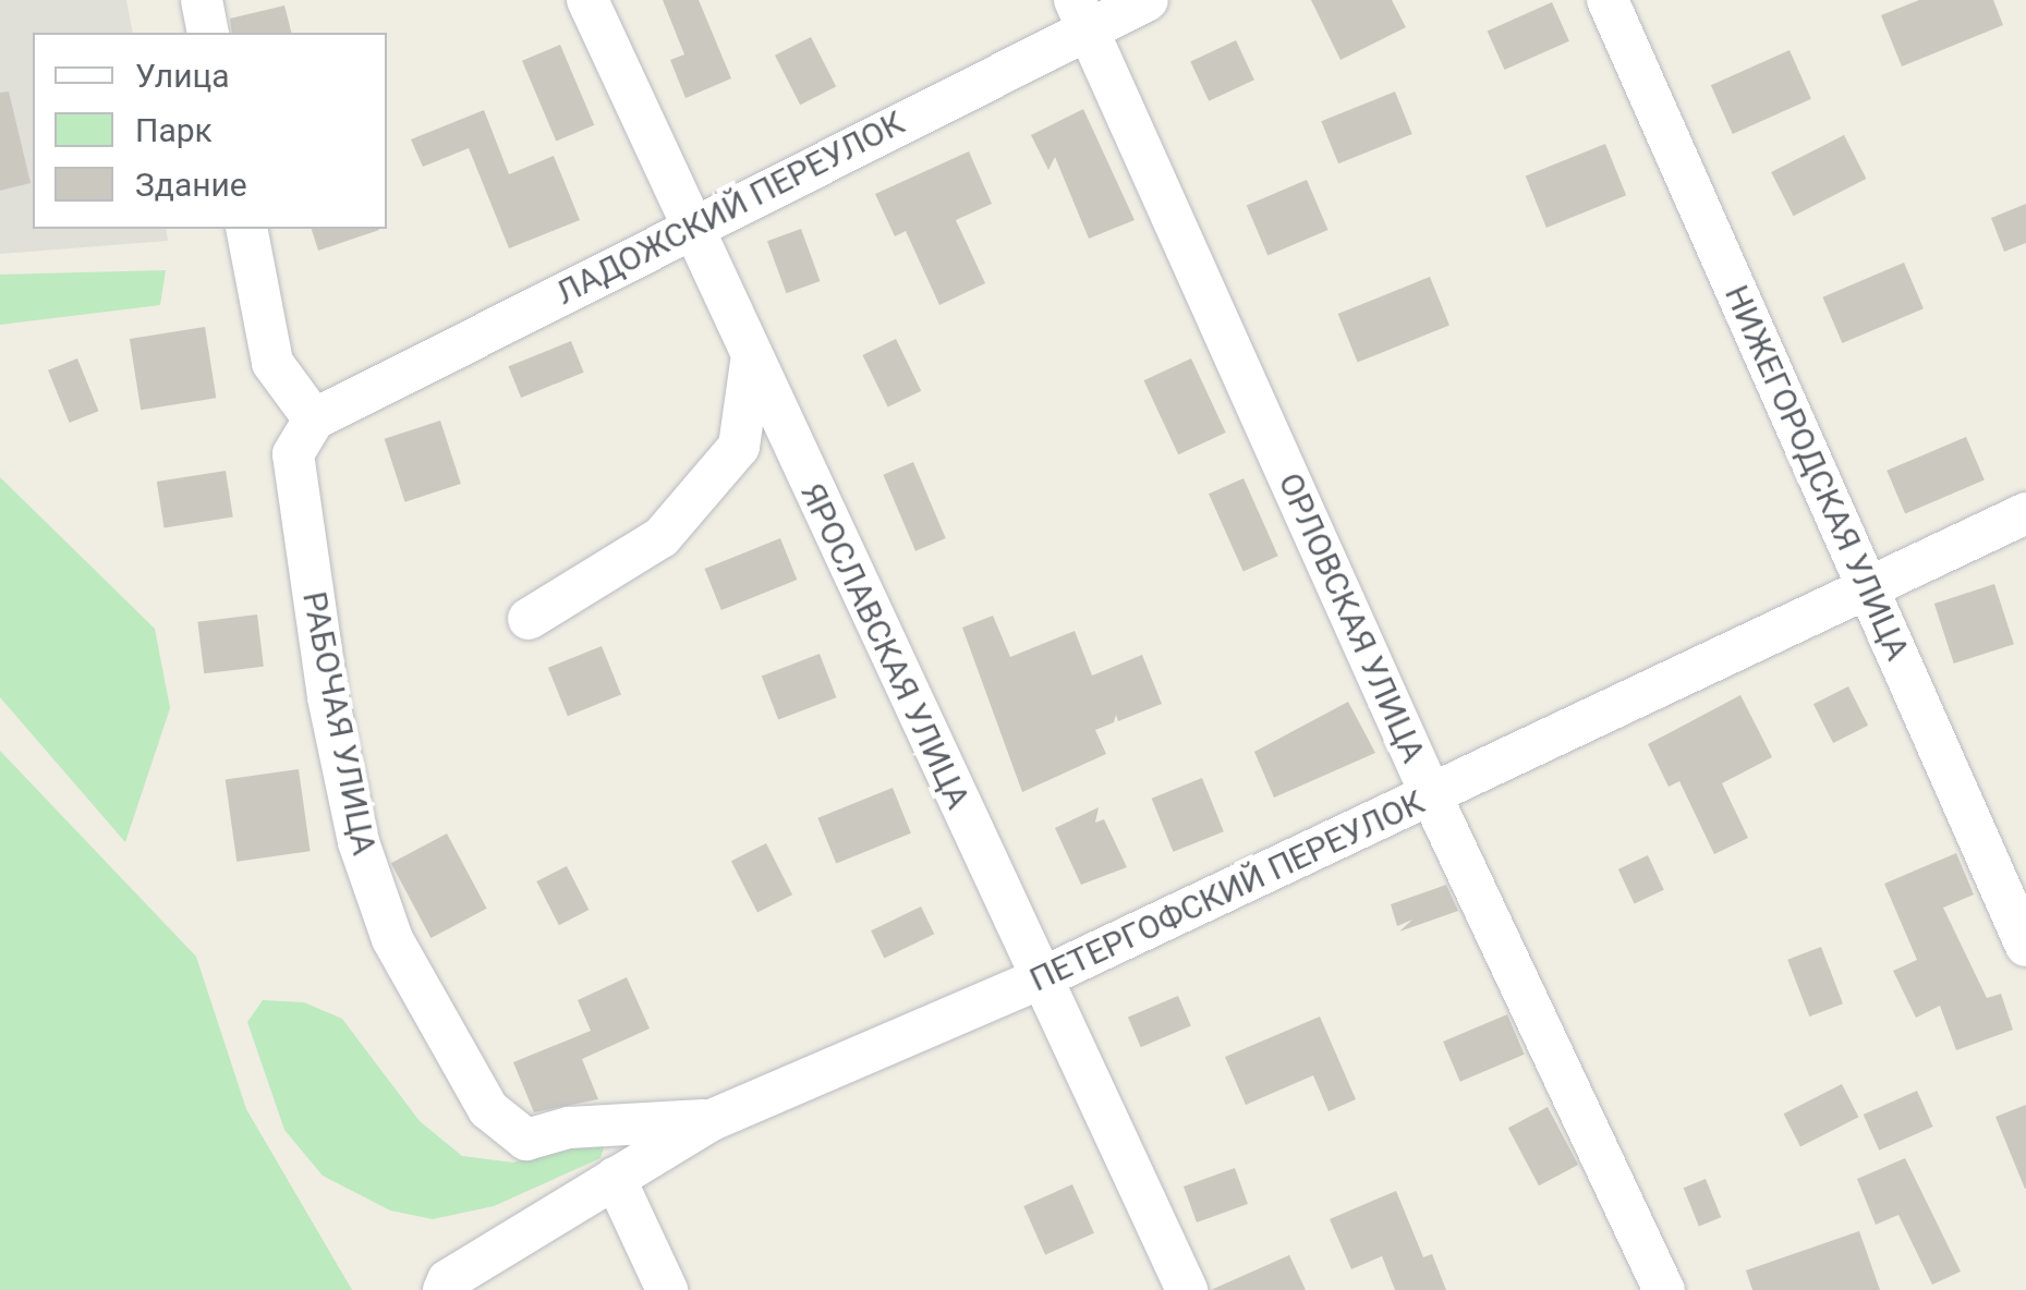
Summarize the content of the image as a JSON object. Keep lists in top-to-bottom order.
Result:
{
  "streets": {
    "street": [
      "ЛАДОЖСКИЙ ПЕРЕУЛОК",
      "НИЖЕГОРОДСКАЯ УЛИЦА",
      "ОРЛОВСКАЯ УЛИЦА",
      "ЯРОСЛАВСКАЯ УЛИЦА",
      "РАБОЧАЯ УЛИЦА",
      "ПЕТЕРГОФСКИЙ ПЕРЕУЛОК"
    ]
  },
  "crossings": [
    ["ЛАДОЖСКИЙ ПЕРЕУЛОК", "ОРЛОВСКАЯ УЛИЦА"],
    ["ЛАДОЖСКИЙ ПЕРЕУЛОК", "ЯРОСЛАВСКАЯ УЛИЦА"],
    ["ЛАДОЖСКИЙ ПЕРЕУЛОК", "РАБОЧАЯ УЛИЦА"],
    ["НИЖЕГОРОДСКАЯ УЛИЦА", "ПЕТЕРГОФСКИЙ ПЕРЕУЛОК"],
    ["ОРЛОВСКАЯ УЛИЦА", "ПЕТЕРГОФСКИЙ ПЕРЕУЛОК"],
    ["ЯРОСЛАВСКАЯ УЛИЦА", "ПЕТЕРГОФСКИЙ ПЕРЕУЛОК"],
    ["РАБОЧАЯ УЛИЦА", "ПЕТЕРГОФСКИЙ ПЕРЕУЛОК"]
  ],
  "legend": ["Улица", "Парк", "Здание"]
}
